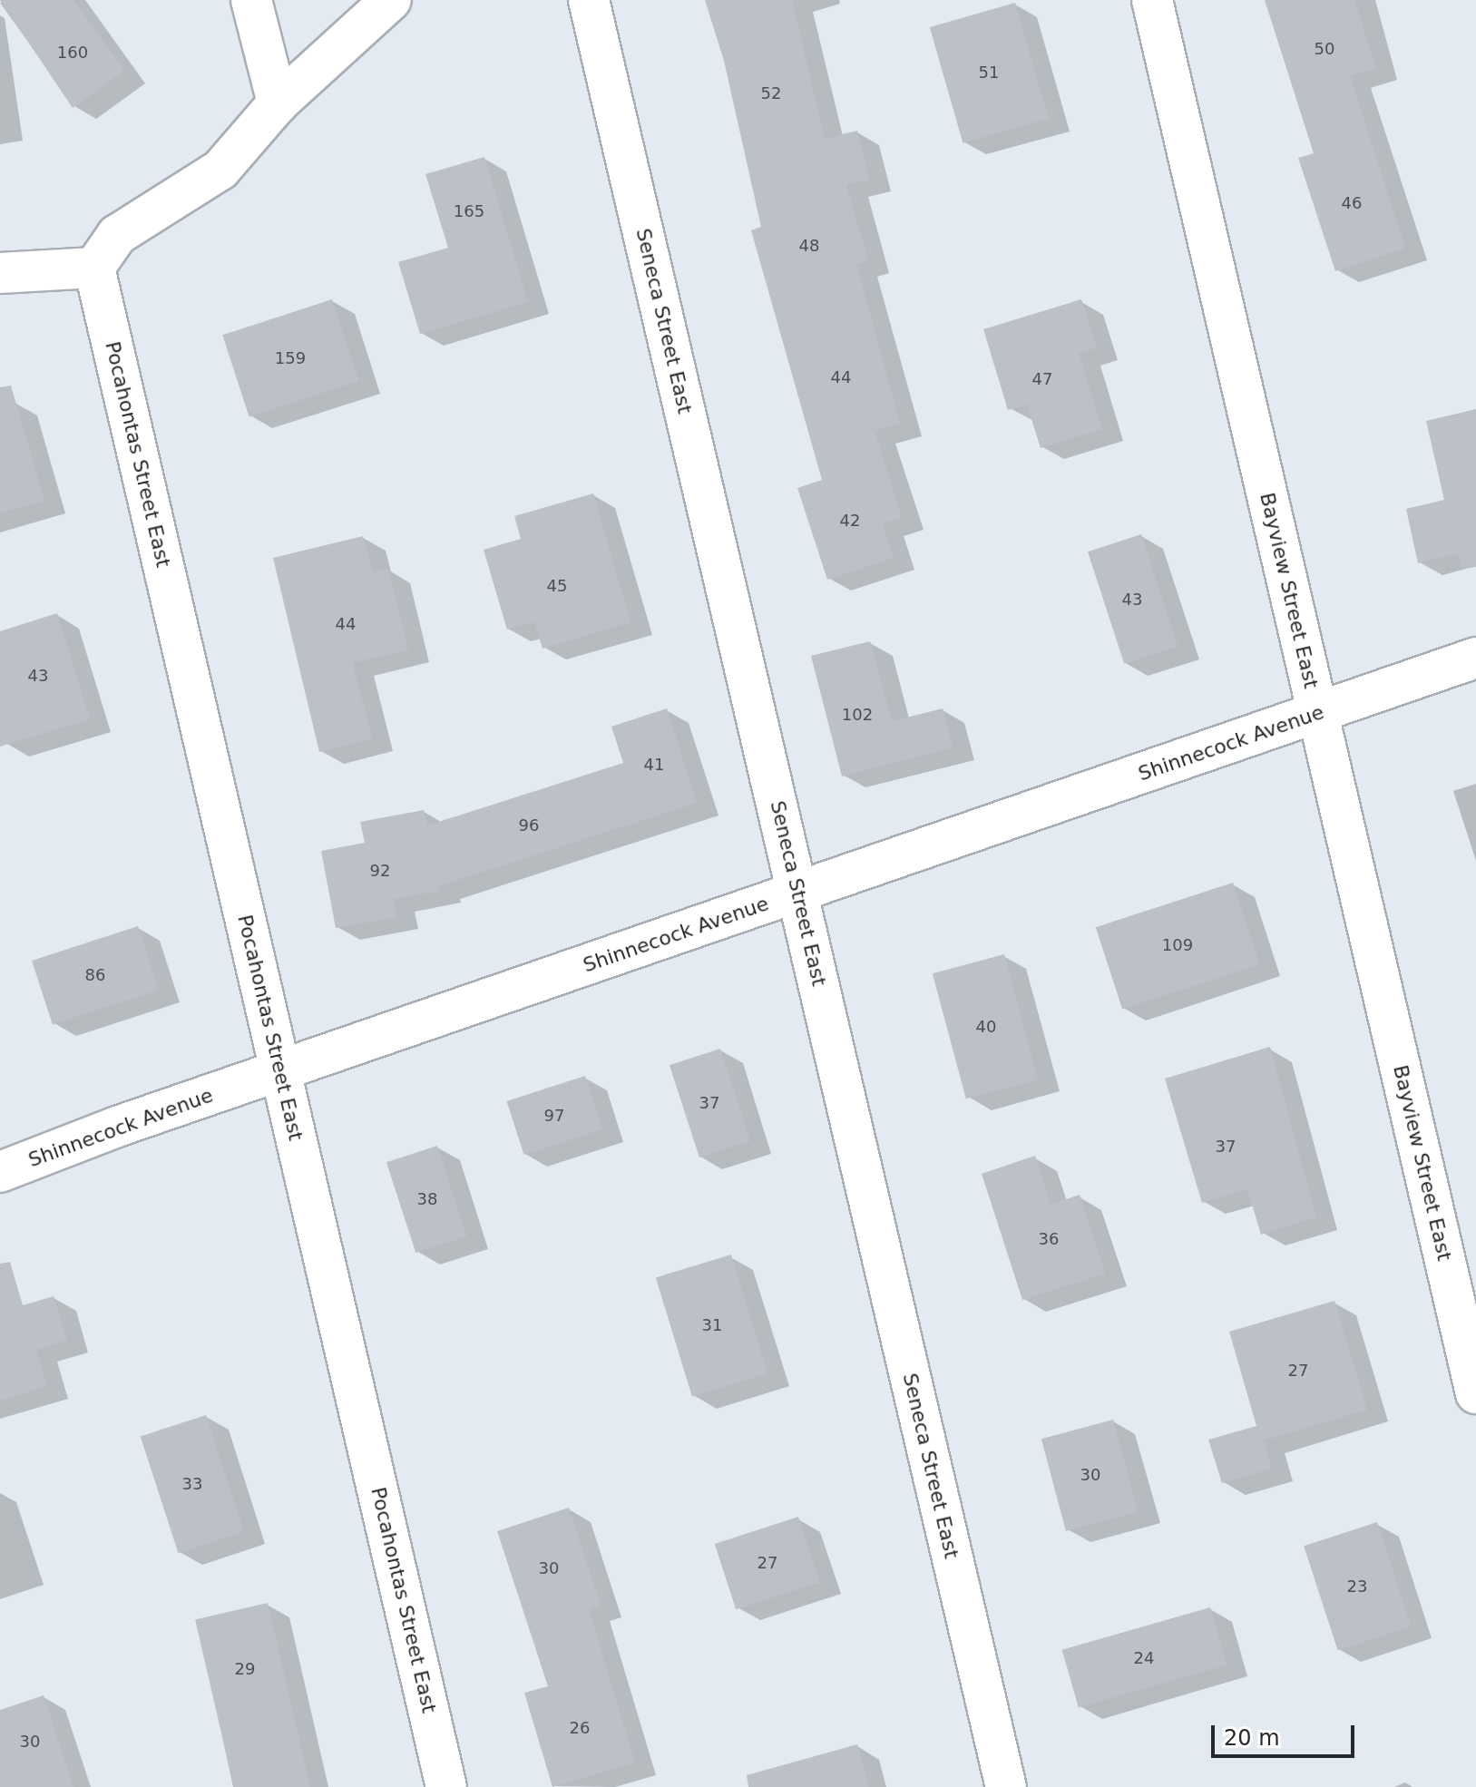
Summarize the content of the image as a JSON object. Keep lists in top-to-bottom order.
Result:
{
  "streets": {
    "street": [
      "Seneca Street East",
      "Pocahontas Street East",
      "Bayview Street East",
      "Shinnecock Avenue"
    ]
  },
  "crossings": [
    ["Seneca Street East", "Shinnecock Avenue"],
    ["Pocahontas Street East", "Shinnecock Avenue"],
    ["Bayview Street East", "Shinnecock Avenue"]
  ],
  "house_numbers": [
    "50",
    "160",
    "51",
    "52",
    "46",
    "165",
    "48",
    "159",
    "44",
    "47",
    "42",
    "45",
    "43",
    "44",
    "43",
    "102",
    "41",
    "96",
    "92",
    "109",
    "86",
    "40",
    "37",
    "97",
    "37",
    "38",
    "36",
    "31",
    "27",
    "30",
    "33",
    "27",
    "30",
    "23",
    "24",
    "29",
    "26",
    "30"
  ],
  "scale_bar": "20 m"
}
